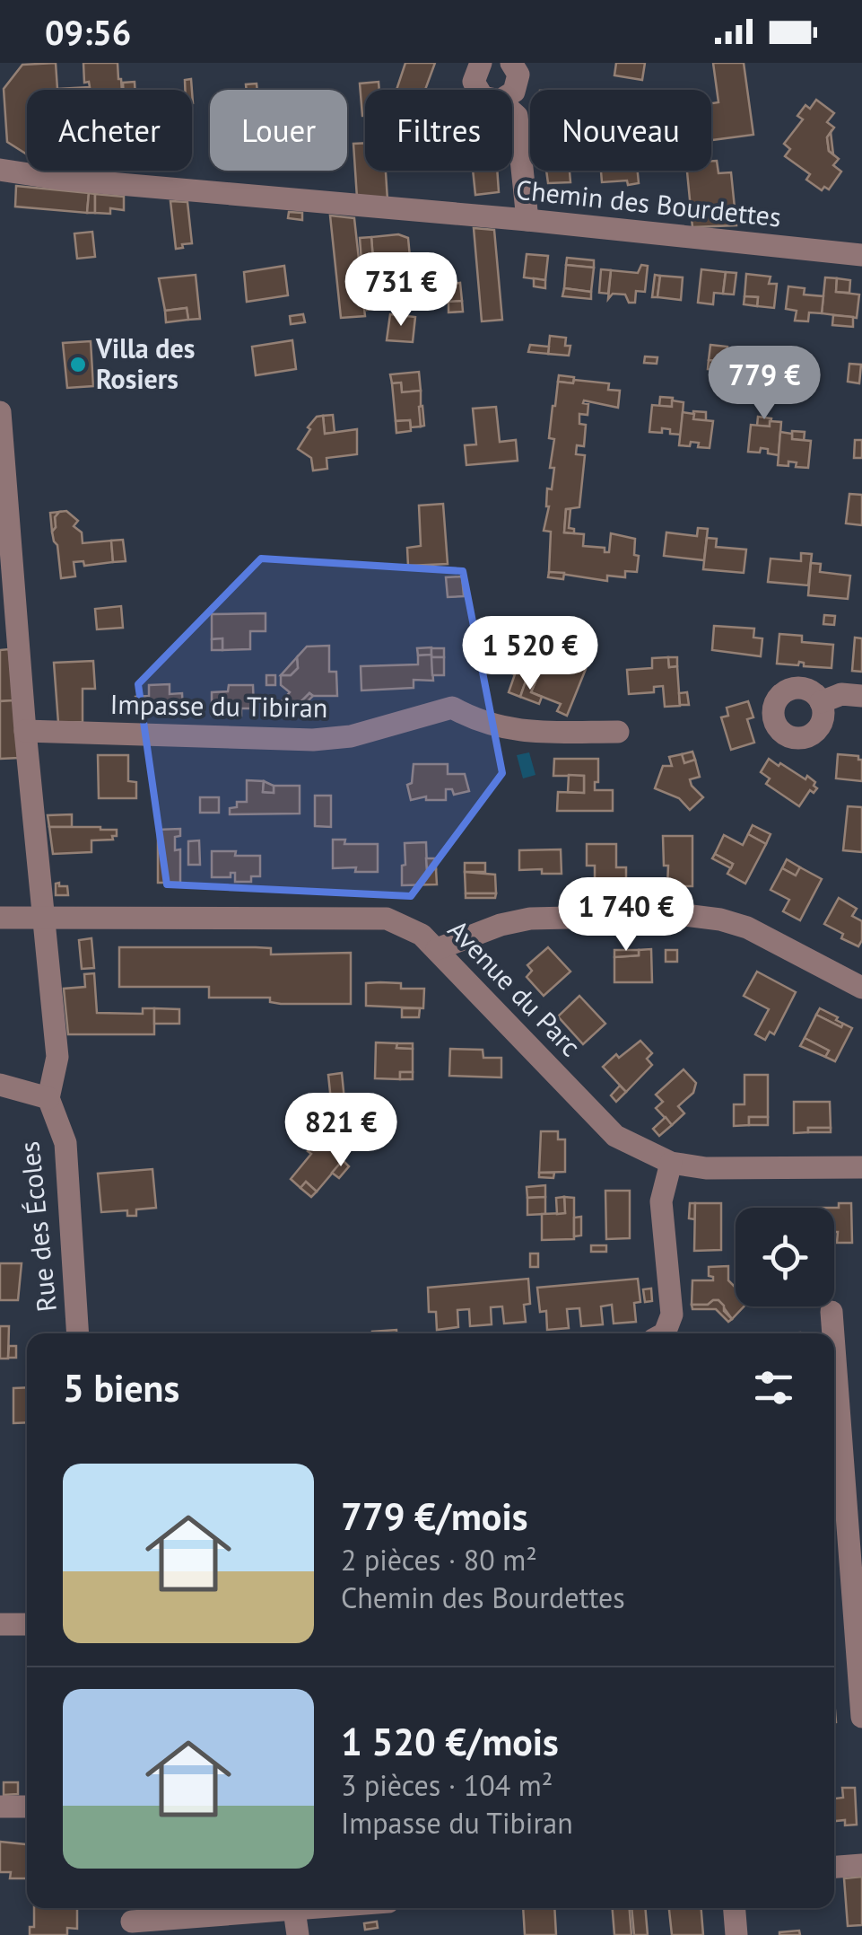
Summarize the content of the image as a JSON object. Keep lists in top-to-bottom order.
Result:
{
  "streets": {
    "street": [
      "Chemin des Bourdettes",
      "Impasse du Tibiran",
      "Avenue du Parc",
      "Rue des Écoles"
    ]
  },
  "places": ["Villa des Rosiers"],
  "page": {
    "status": "09:56",
    "chip": [
      "Acheter",
      "Louer",
      "Filtres",
      "Nouveau"
    ],
    "price": [
      "731 €",
      "779 €",
      "1 520 €",
      "1 740 €",
      "821 €"
    ],
    "heading": "5 biens",
    "list": [
      {
        "name": "779 €/mois",
        "note": "2 pièces · 80 m² · Chemin des Bourdettes"
      },
      {
        "name": "1 520 €/mois",
        "note": "3 pièces · 104 m² · Impasse du Tibiran"
      }
    ]
  }
}
